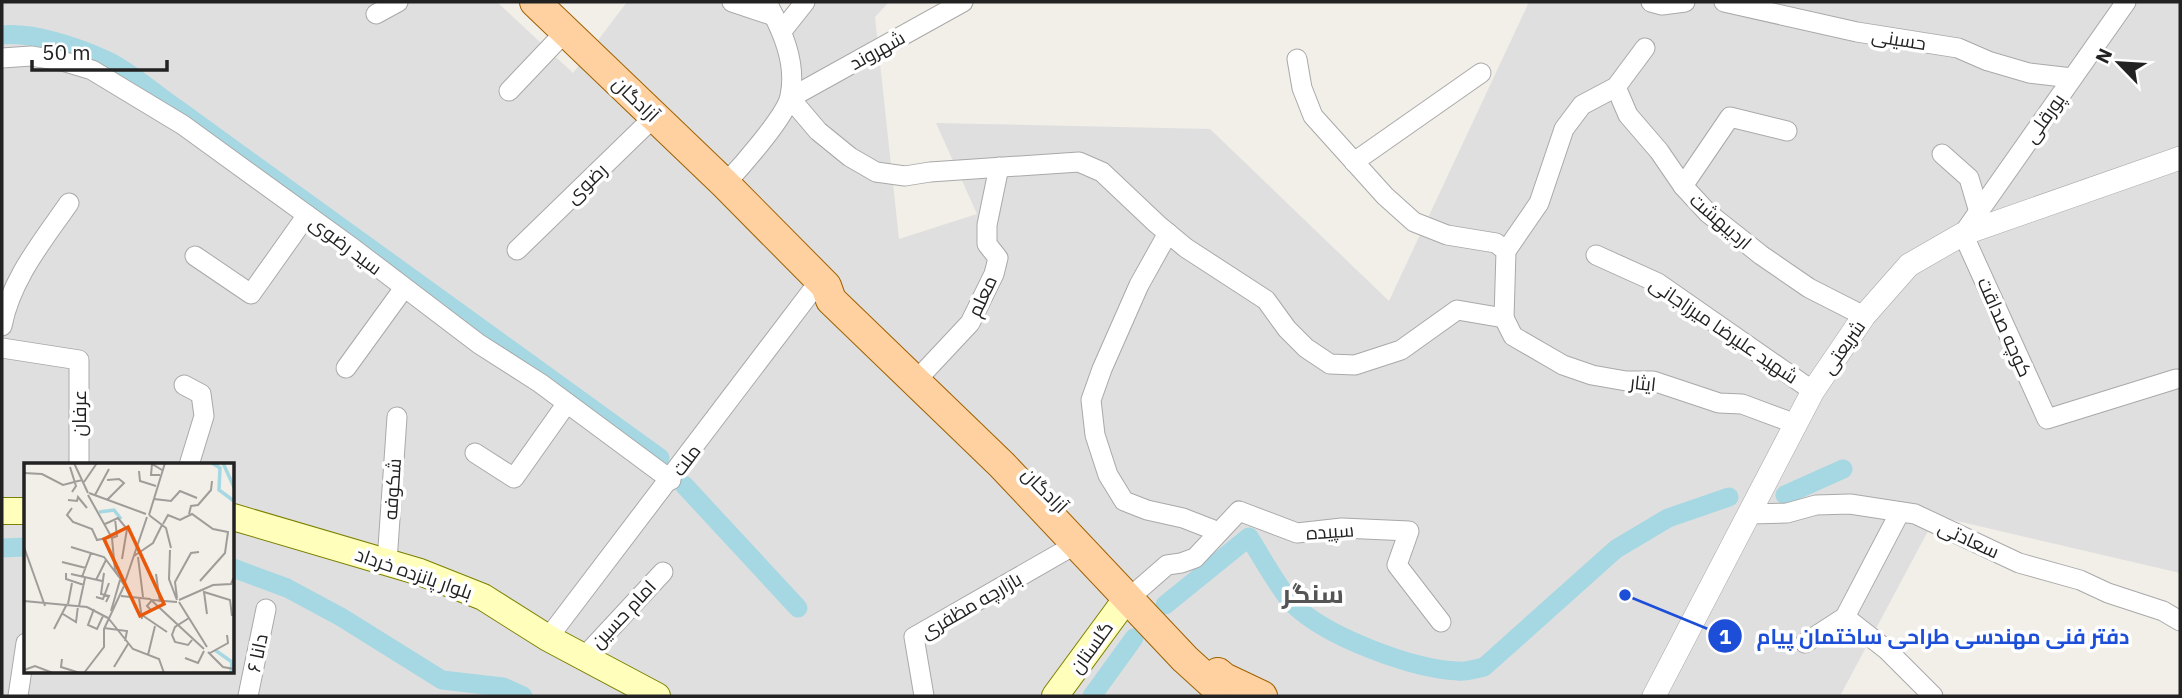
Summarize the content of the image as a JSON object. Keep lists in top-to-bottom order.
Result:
{
  "streets": {
    "main road": ["آزادگان", "بلوار پانزده خرداد", "گلستان"],
    "street": [
      "حسینی",
      "شهروند",
      "پورقلی",
      "رضوی",
      "اردیبهشت",
      "سید رضوی",
      "معلم",
      "کوچه صداقت",
      "شهید علیرضا میرزاجانی",
      "شریعتی",
      "ایثار",
      "عرفان",
      "ملت",
      "شکوفه",
      "سپیده",
      "سعادتی",
      "بازارچه مظفری",
      "امام حسین",
      "دانا ۶"
    ]
  },
  "crossings": [
    ["حسینی", "پورقلی"],
    ["آزادگان", "رضوی"],
    ["آزادگان", "معلم"],
    ["آزادگان", "ملت"],
    ["آزادگان", "سپیده"],
    ["آزادگان", "بازارچه مظفری"],
    ["آزادگان", "گلستان"],
    ["پورقلی", "کوچه صداقت"],
    ["پورقلی", "شریعتی"],
    ["اردیبهشت", "شریعتی"],
    ["سید رضوی", "ملت"],
    ["کوچه صداقت", "شریعتی"],
    ["شهید علیرضا میرزاجانی", "شریعتی"],
    ["شریعتی", "ایثار"],
    ["شریعتی", "سعادتی"],
    ["ملت", "بلوار پانزده خرداد"],
    ["شکوفه", "بلوار پانزده خرداد"],
    ["سپیده", "گلستان"],
    ["بلوار پانزده خرداد", "امام حسین"]
  ],
  "districts": ["سنگر"],
  "places": ["دفتر فنی مهندسی طراحی ساختمان پیام"],
  "scale_bar": "50 m",
  "north": "top left"
}
